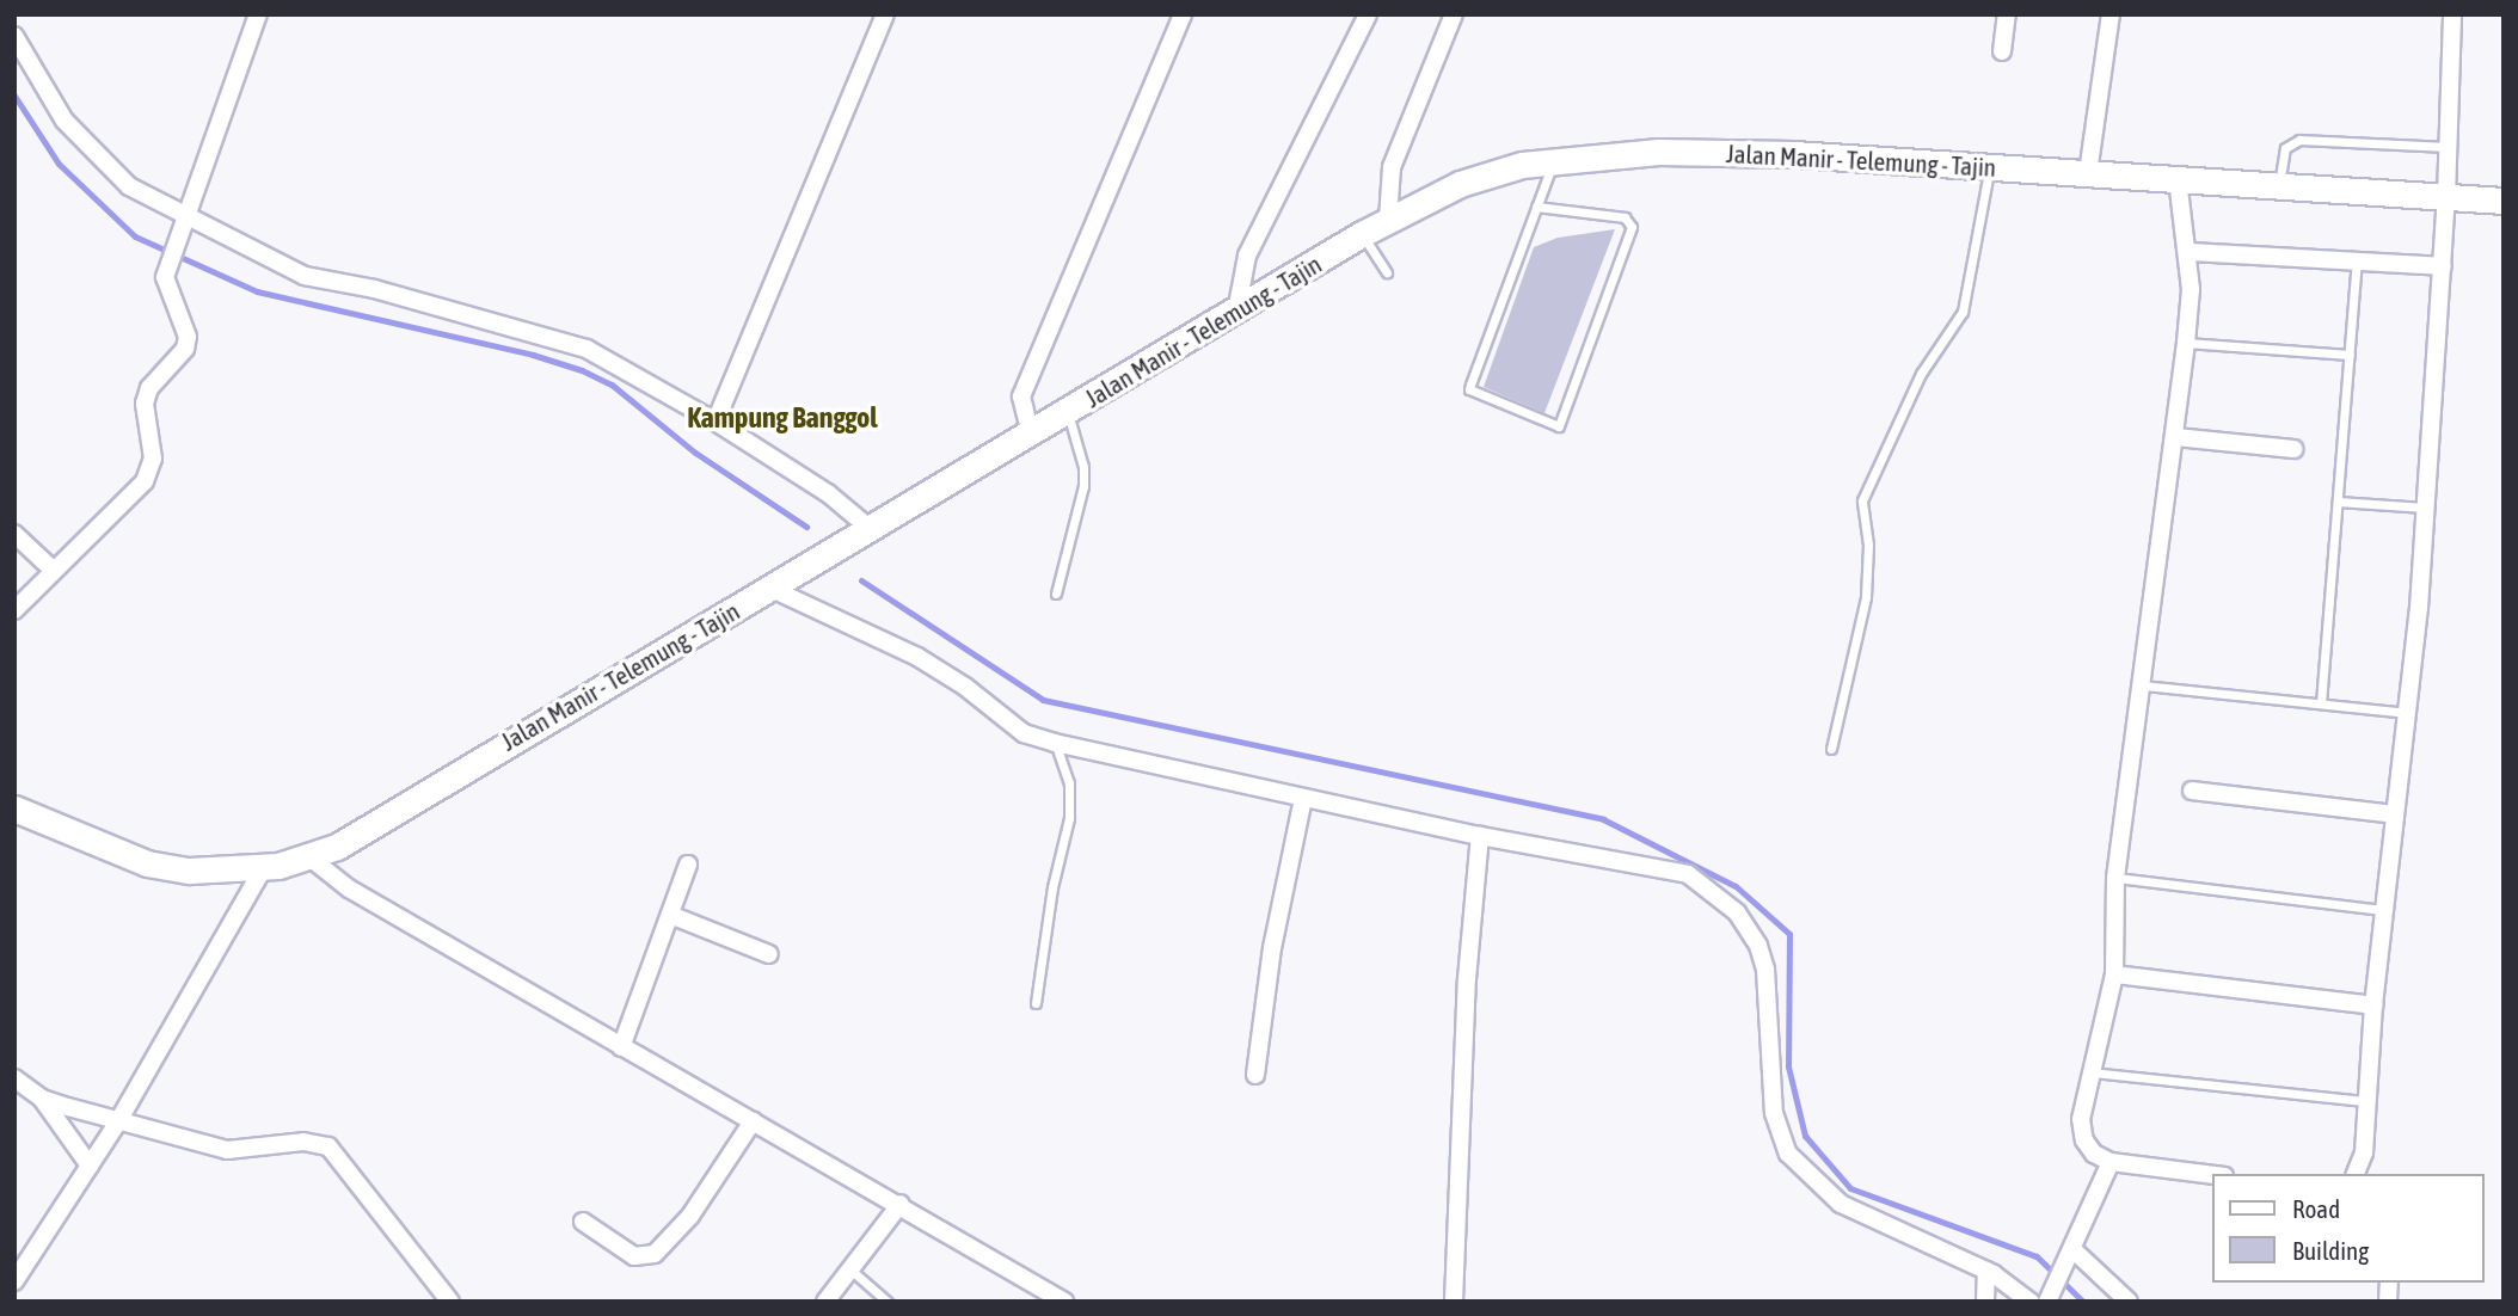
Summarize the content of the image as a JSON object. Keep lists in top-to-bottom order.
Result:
{
  "streets": {
    "main road": ["Jalan Manir - Telemung - Tajin"]
  },
  "districts": ["Kampung Banggol"],
  "legend": ["Road", "Building"]
}
